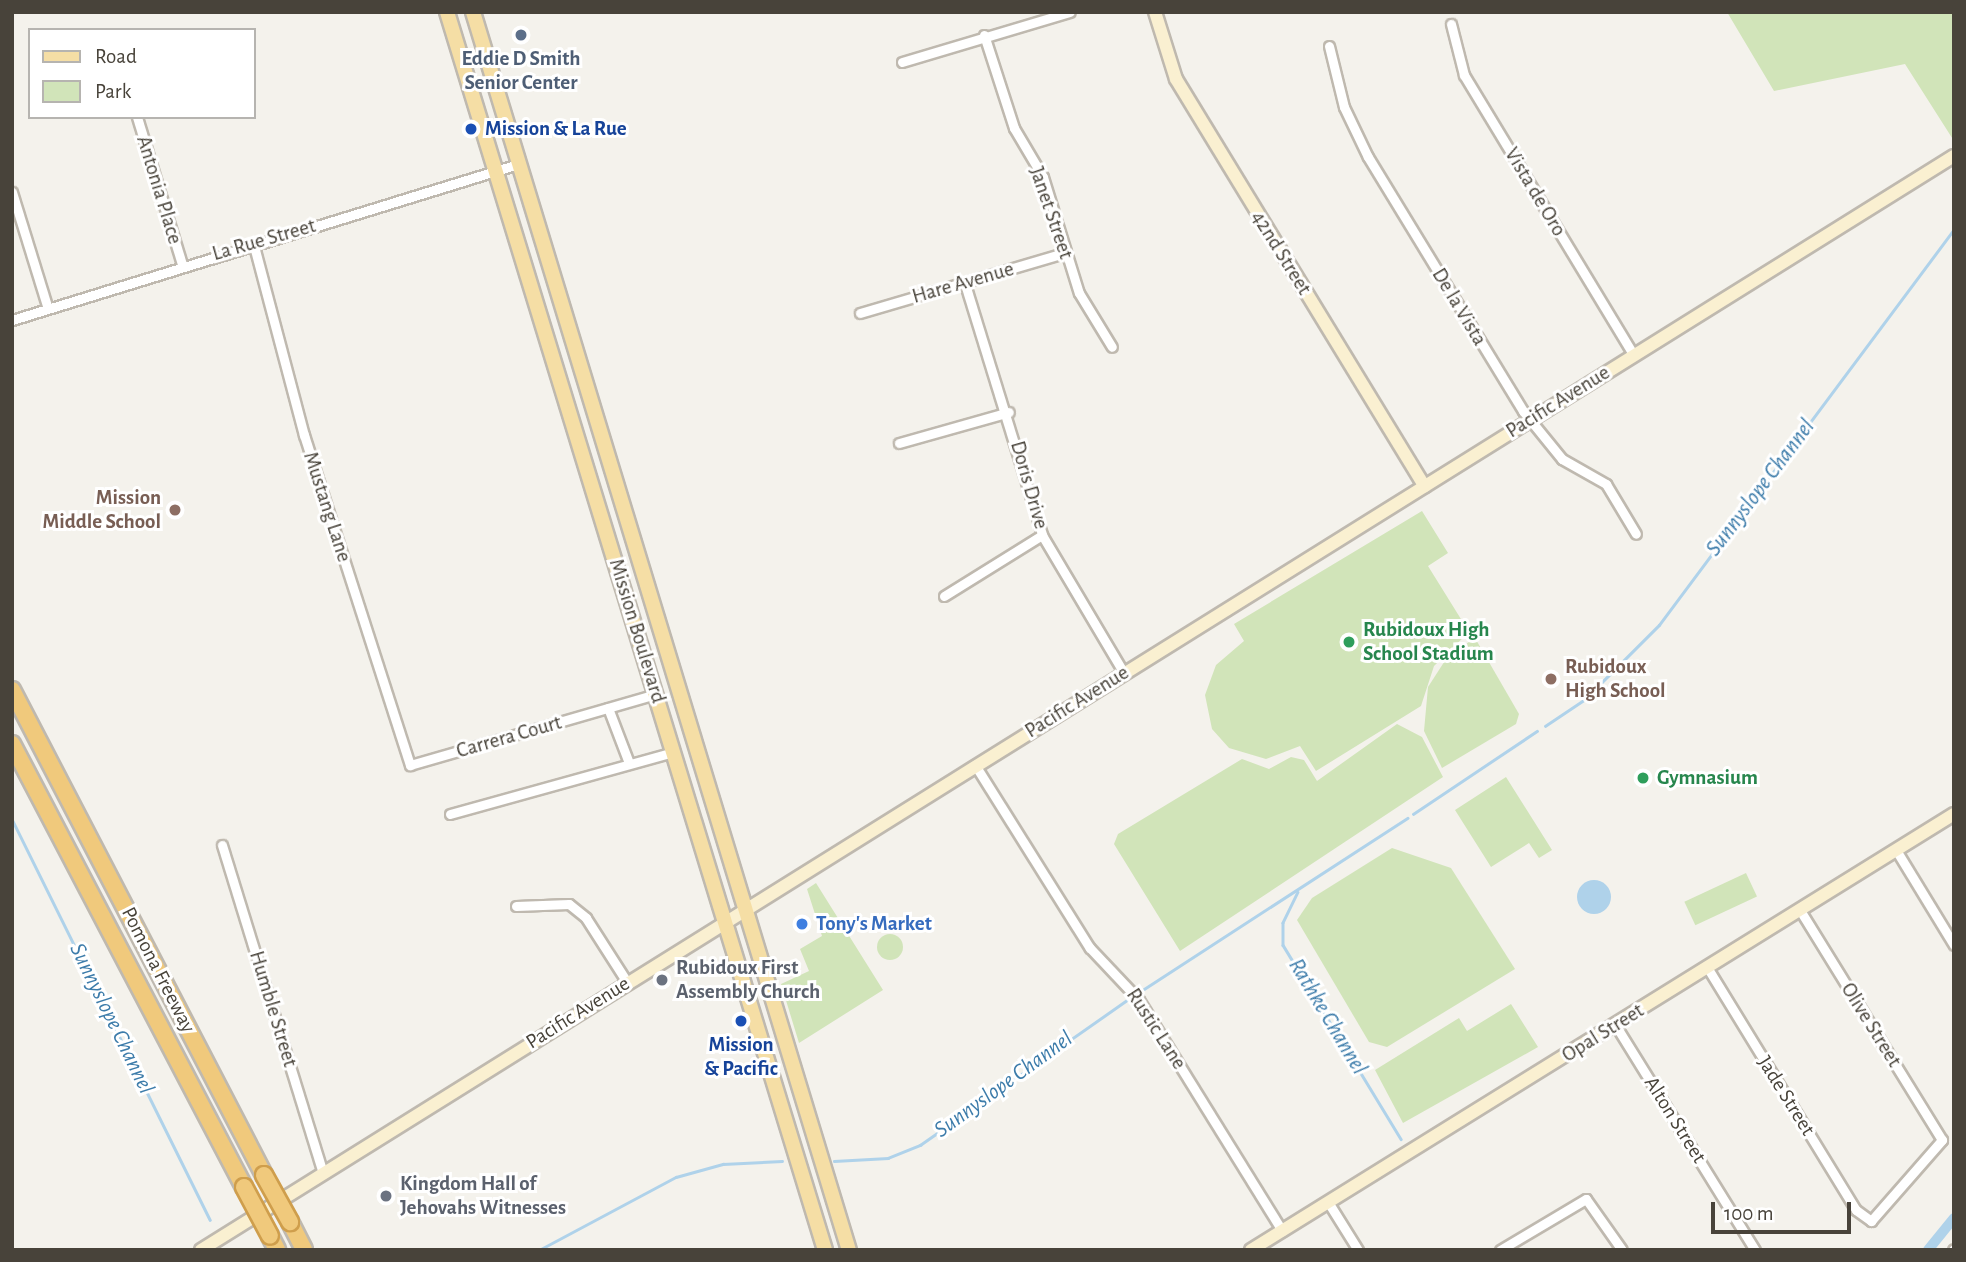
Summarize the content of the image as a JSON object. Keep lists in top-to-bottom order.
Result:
{
  "streets": {
    "highway": ["Pomona Freeway"],
    "main road": ["Mission Boulevard"],
    "street": [
      "Antonia Place",
      "Vista de Oro",
      "Janet Street",
      "La Rue Street",
      "42nd Street",
      "Hare Avenue",
      "De la Vista",
      "Pacific Avenue",
      "Doris Drive",
      "Mustang Lane",
      "Carrera Court",
      "Humble Street",
      "Olive Street",
      "Rustic Lane",
      "Opal Street",
      "Jade Street",
      "Alton Street"
    ]
  },
  "crossings": [
    ["Antonia Place", "La Rue Street"],
    ["Vista de Oro", "Pacific Avenue"],
    ["Janet Street", "Hare Avenue"],
    ["La Rue Street", "Mustang Lane"],
    ["La Rue Street", "Mission Boulevard"],
    ["42nd Street", "Pacific Avenue"],
    ["Hare Avenue", "Doris Drive"],
    ["De la Vista", "Pacific Avenue"],
    ["Pacific Avenue", "Doris Drive"],
    ["Pacific Avenue", "Mission Boulevard"],
    ["Pacific Avenue", "Humble Street"],
    ["Pacific Avenue", "Rustic Lane"],
    ["Mustang Lane", "Carrera Court"],
    ["Mission Boulevard", "Carrera Court"],
    ["Olive Street", "Opal Street"],
    ["Olive Street", "Jade Street"],
    ["Rustic Lane", "Opal Street"],
    ["Opal Street", "Jade Street"],
    ["Opal Street", "Alton Street"]
  ],
  "water": ["Sunnyslope Channel", "Rathke Channel"],
  "places": [
    "Eddie D Smith Senior Center",
    "Mission & La Rue",
    "Mission Middle School",
    "Rubidoux High School Stadium",
    "Rubidoux High School",
    "Gymnasium",
    "Tony's Market",
    "Rubidoux First Assembly Church",
    "Mission & Pacific",
    "Kingdom Hall of Jehovahs Witnesses"
  ],
  "legend": ["Road", "Park"],
  "scale_bar": "100 m"
}
